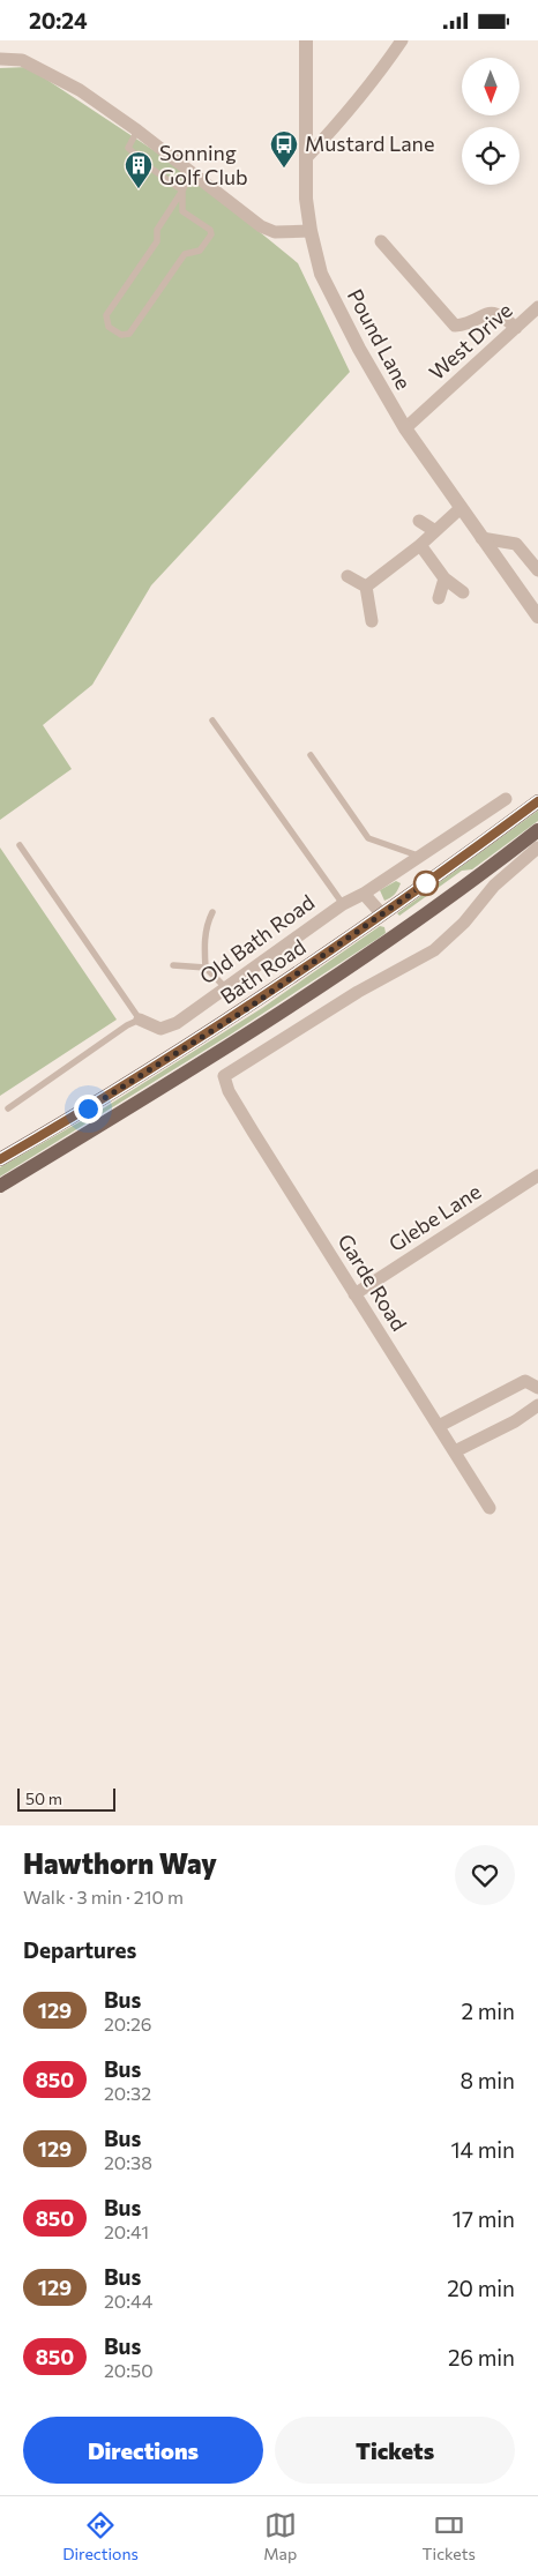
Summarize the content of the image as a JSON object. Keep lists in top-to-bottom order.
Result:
{
  "streets": {
    "main road": ["Bath Road"],
    "street": [
      "Pound Lane",
      "West Drive",
      "Old Bath Road",
      "Glebe Lane",
      "Garde Road"
    ]
  },
  "crossings": [
    ["Pound Lane", "West Drive"],
    ["Glebe Lane", "Garde Road"]
  ],
  "places": {
    "bus stop": ["Mustard Lane"],
    "building": ["Sonning Golf Club"]
  },
  "lines": ["bus line 129"],
  "scale_bar": "50 m",
  "north": "bottom",
  "page": {
    "status": "20:24",
    "scale": "50 m",
    "heading": [
      ["Hawthorn Way", "Walk · 3 min · 210 m"],
      "Departures"
    ],
    "list": [
      {
        "mark": "129",
        "name": "Bus",
        "note": "20:26",
        "value": "2 min"
      },
      {
        "mark": "850",
        "name": "Bus",
        "note": "20:32",
        "value": "8 min"
      },
      {
        "mark": "129",
        "name": "Bus",
        "note": "20:38",
        "value": "14 min"
      },
      {
        "mark": "850",
        "name": "Bus",
        "note": "20:41",
        "value": "17 min"
      },
      {
        "mark": "129",
        "name": "Bus",
        "note": "20:44",
        "value": "20 min"
      },
      {
        "mark": "850",
        "name": "Bus",
        "note": "20:50",
        "value": "26 min"
      }
    ],
    "buttons": ["Directions", "Tickets"],
    "tabs": ["Directions", "Map", "Tickets"]
  }
}
